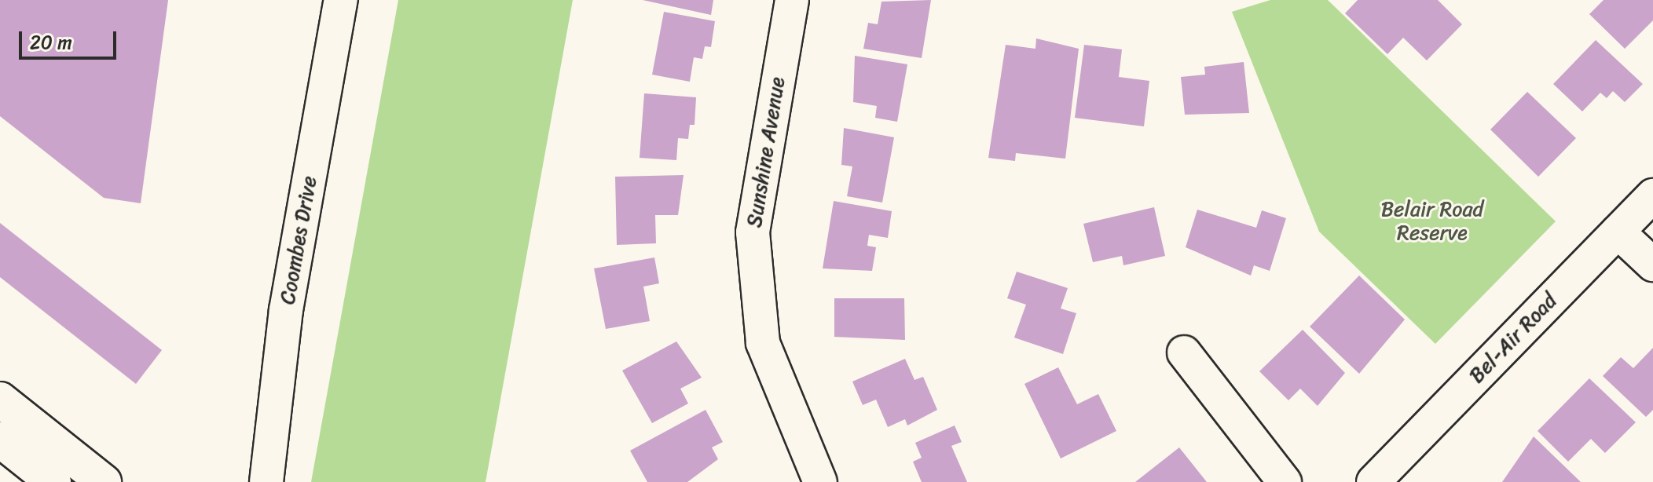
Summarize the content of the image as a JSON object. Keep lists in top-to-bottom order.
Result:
{
  "streets": {
    "street": ["Sunshine Avenue", "Coombes Drive", "Bel-Air Road"]
  },
  "parks": ["Belair Road Reserve"],
  "scale_bar": "20 m"
}
